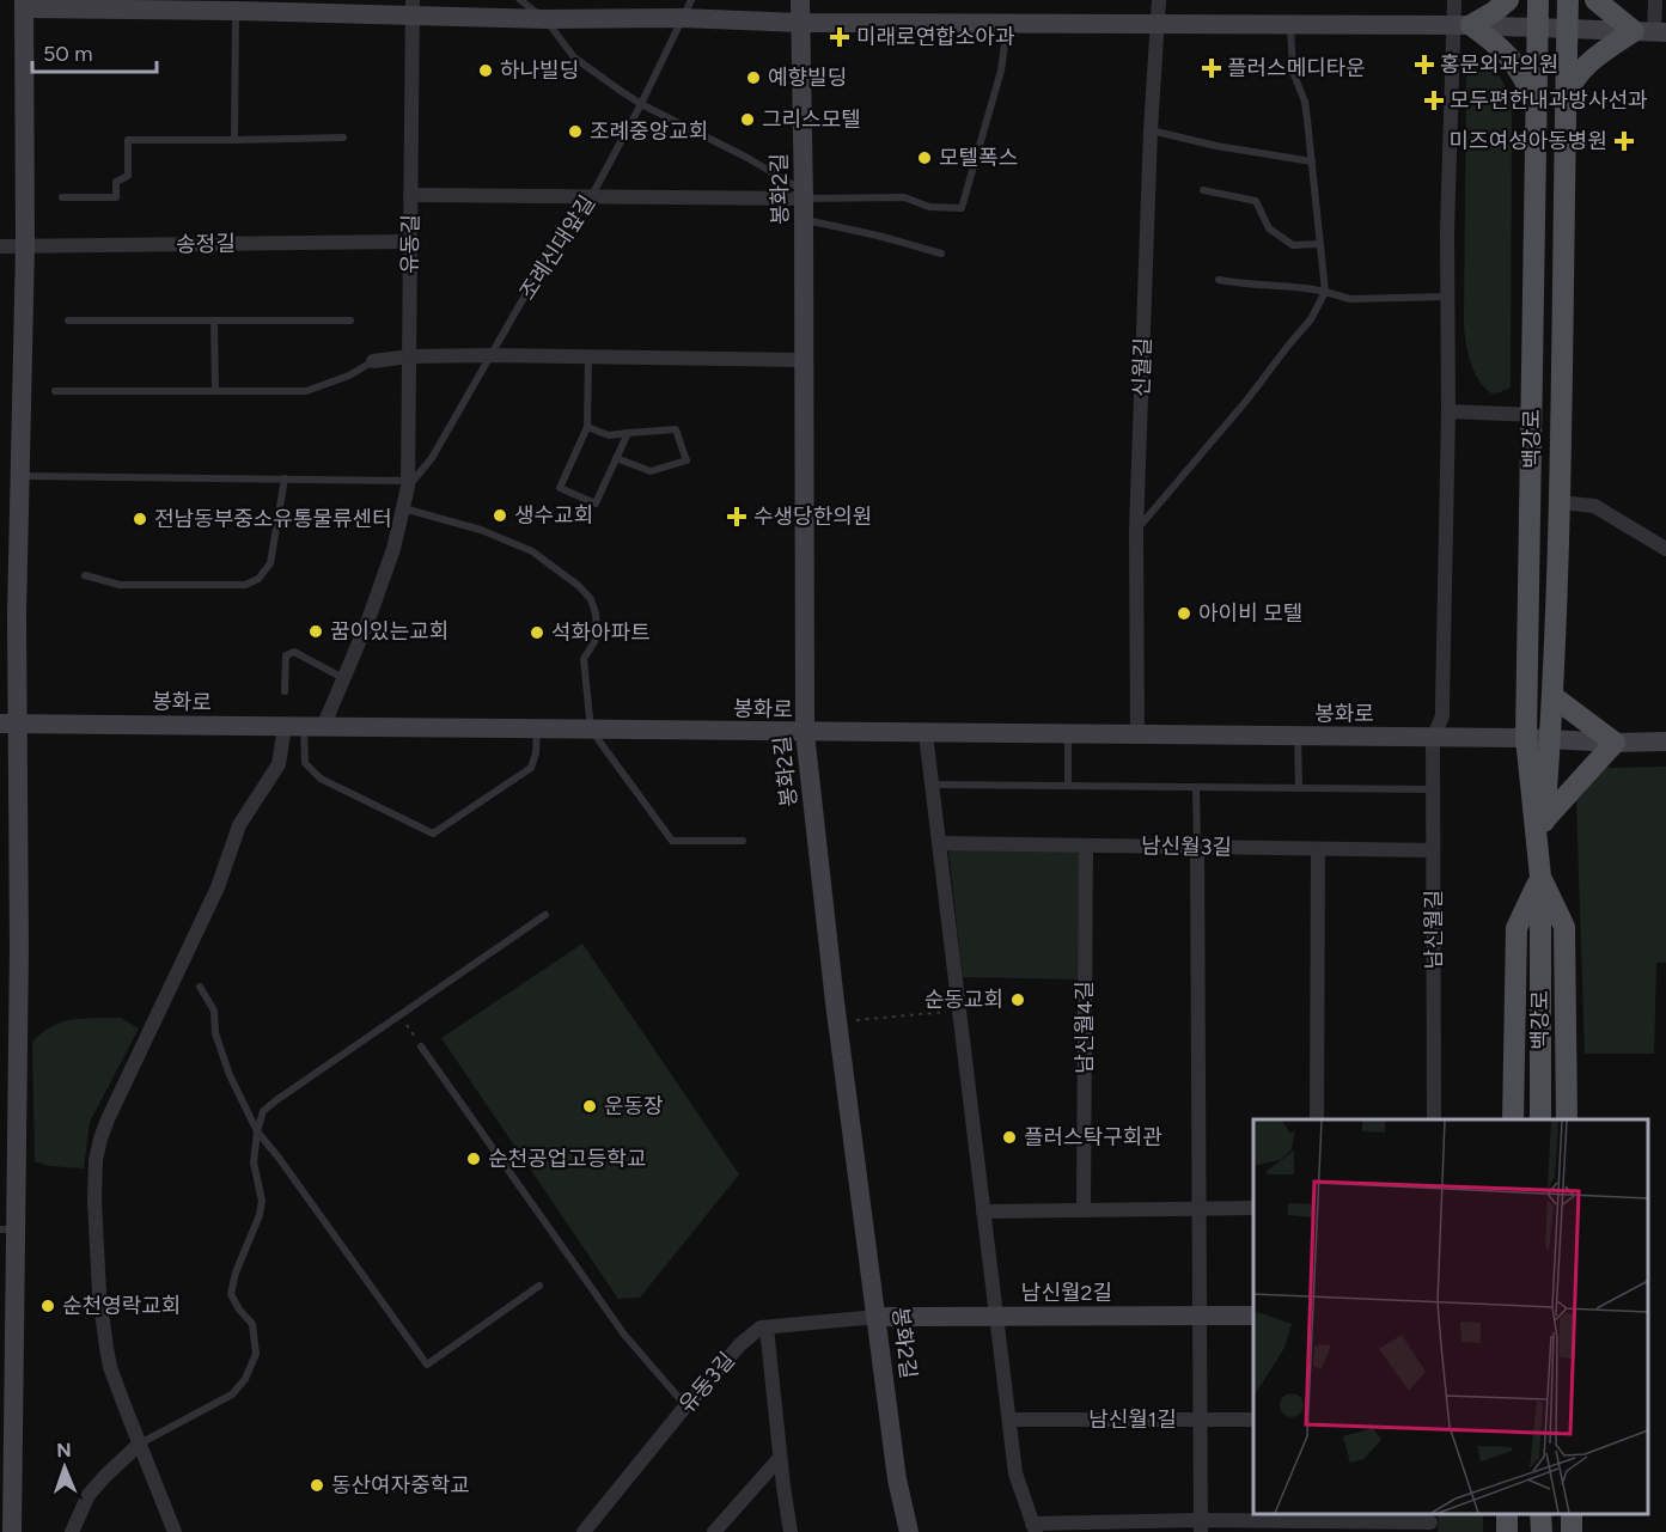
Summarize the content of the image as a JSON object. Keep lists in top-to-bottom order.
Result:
{
  "streets": {
    "main road": ["백강로"],
    "street": [
      "봉화2길",
      "송정길",
      "유동길",
      "신월길",
      "봉화로",
      "남신월3길",
      "남신월길",
      "남신월4길",
      "남신월2길",
      "유동3길",
      "남신월1길"
    ],
    "lane": ["조례신대앞길"]
  },
  "crossings": [
    ["봉화2길", "봉화로"],
    ["봉화2길", "남신월2길"],
    ["봉화2길", "유동3길"],
    ["송정길", "유동길"],
    ["유동길", "조례신대앞길"],
    ["유동길", "봉화로"],
    ["신월길", "봉화로"],
    ["백강로", "봉화로"],
    ["봉화로", "남신월길"],
    ["남신월3길", "남신월길"],
    ["남신월3길", "남신월4길"],
    ["남신월2길", "유동3길"]
  ],
  "places": {
    "health": [
      "미래로연합소아과",
      "홍문외과의원",
      "플러스메디타운",
      "모두편한내과방사선과",
      "미즈여성아동병원",
      "수생당한의원"
    ],
    "other": [
      "하나빌딩",
      "예향빌딩",
      "그리스모텔",
      "조례중앙교회",
      "모텔폭스",
      "생수교회",
      "전남동부중소유통물류센터",
      "아이비 모텔",
      "꿈이있는교회",
      "석화아파트",
      "순동교회",
      "운동장",
      "플러스탁구회관",
      "순천공업고등학교",
      "순천영락교회",
      "동산여자중학교"
    ]
  },
  "scale_bar": "50 m",
  "north": "top"
}
